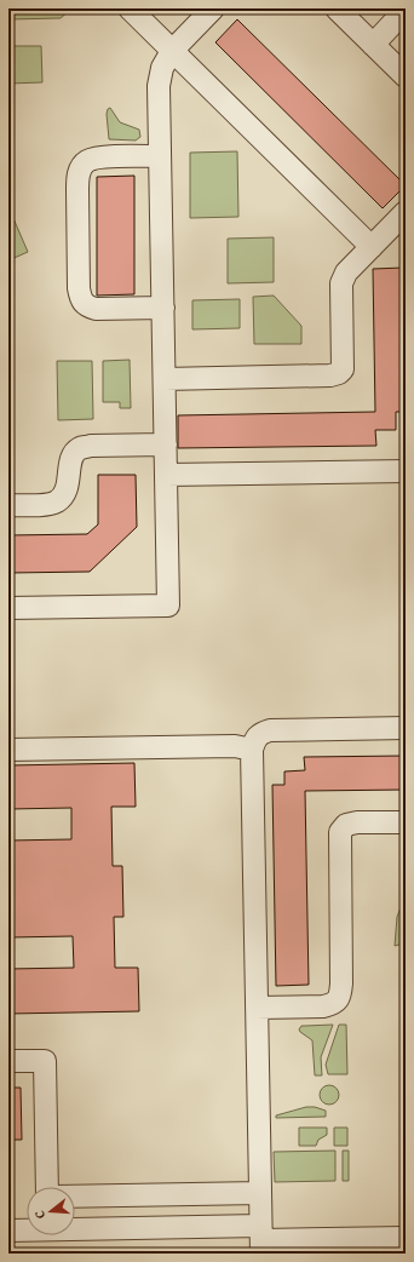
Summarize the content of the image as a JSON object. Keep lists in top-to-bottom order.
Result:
{
  "north": "left"
}
